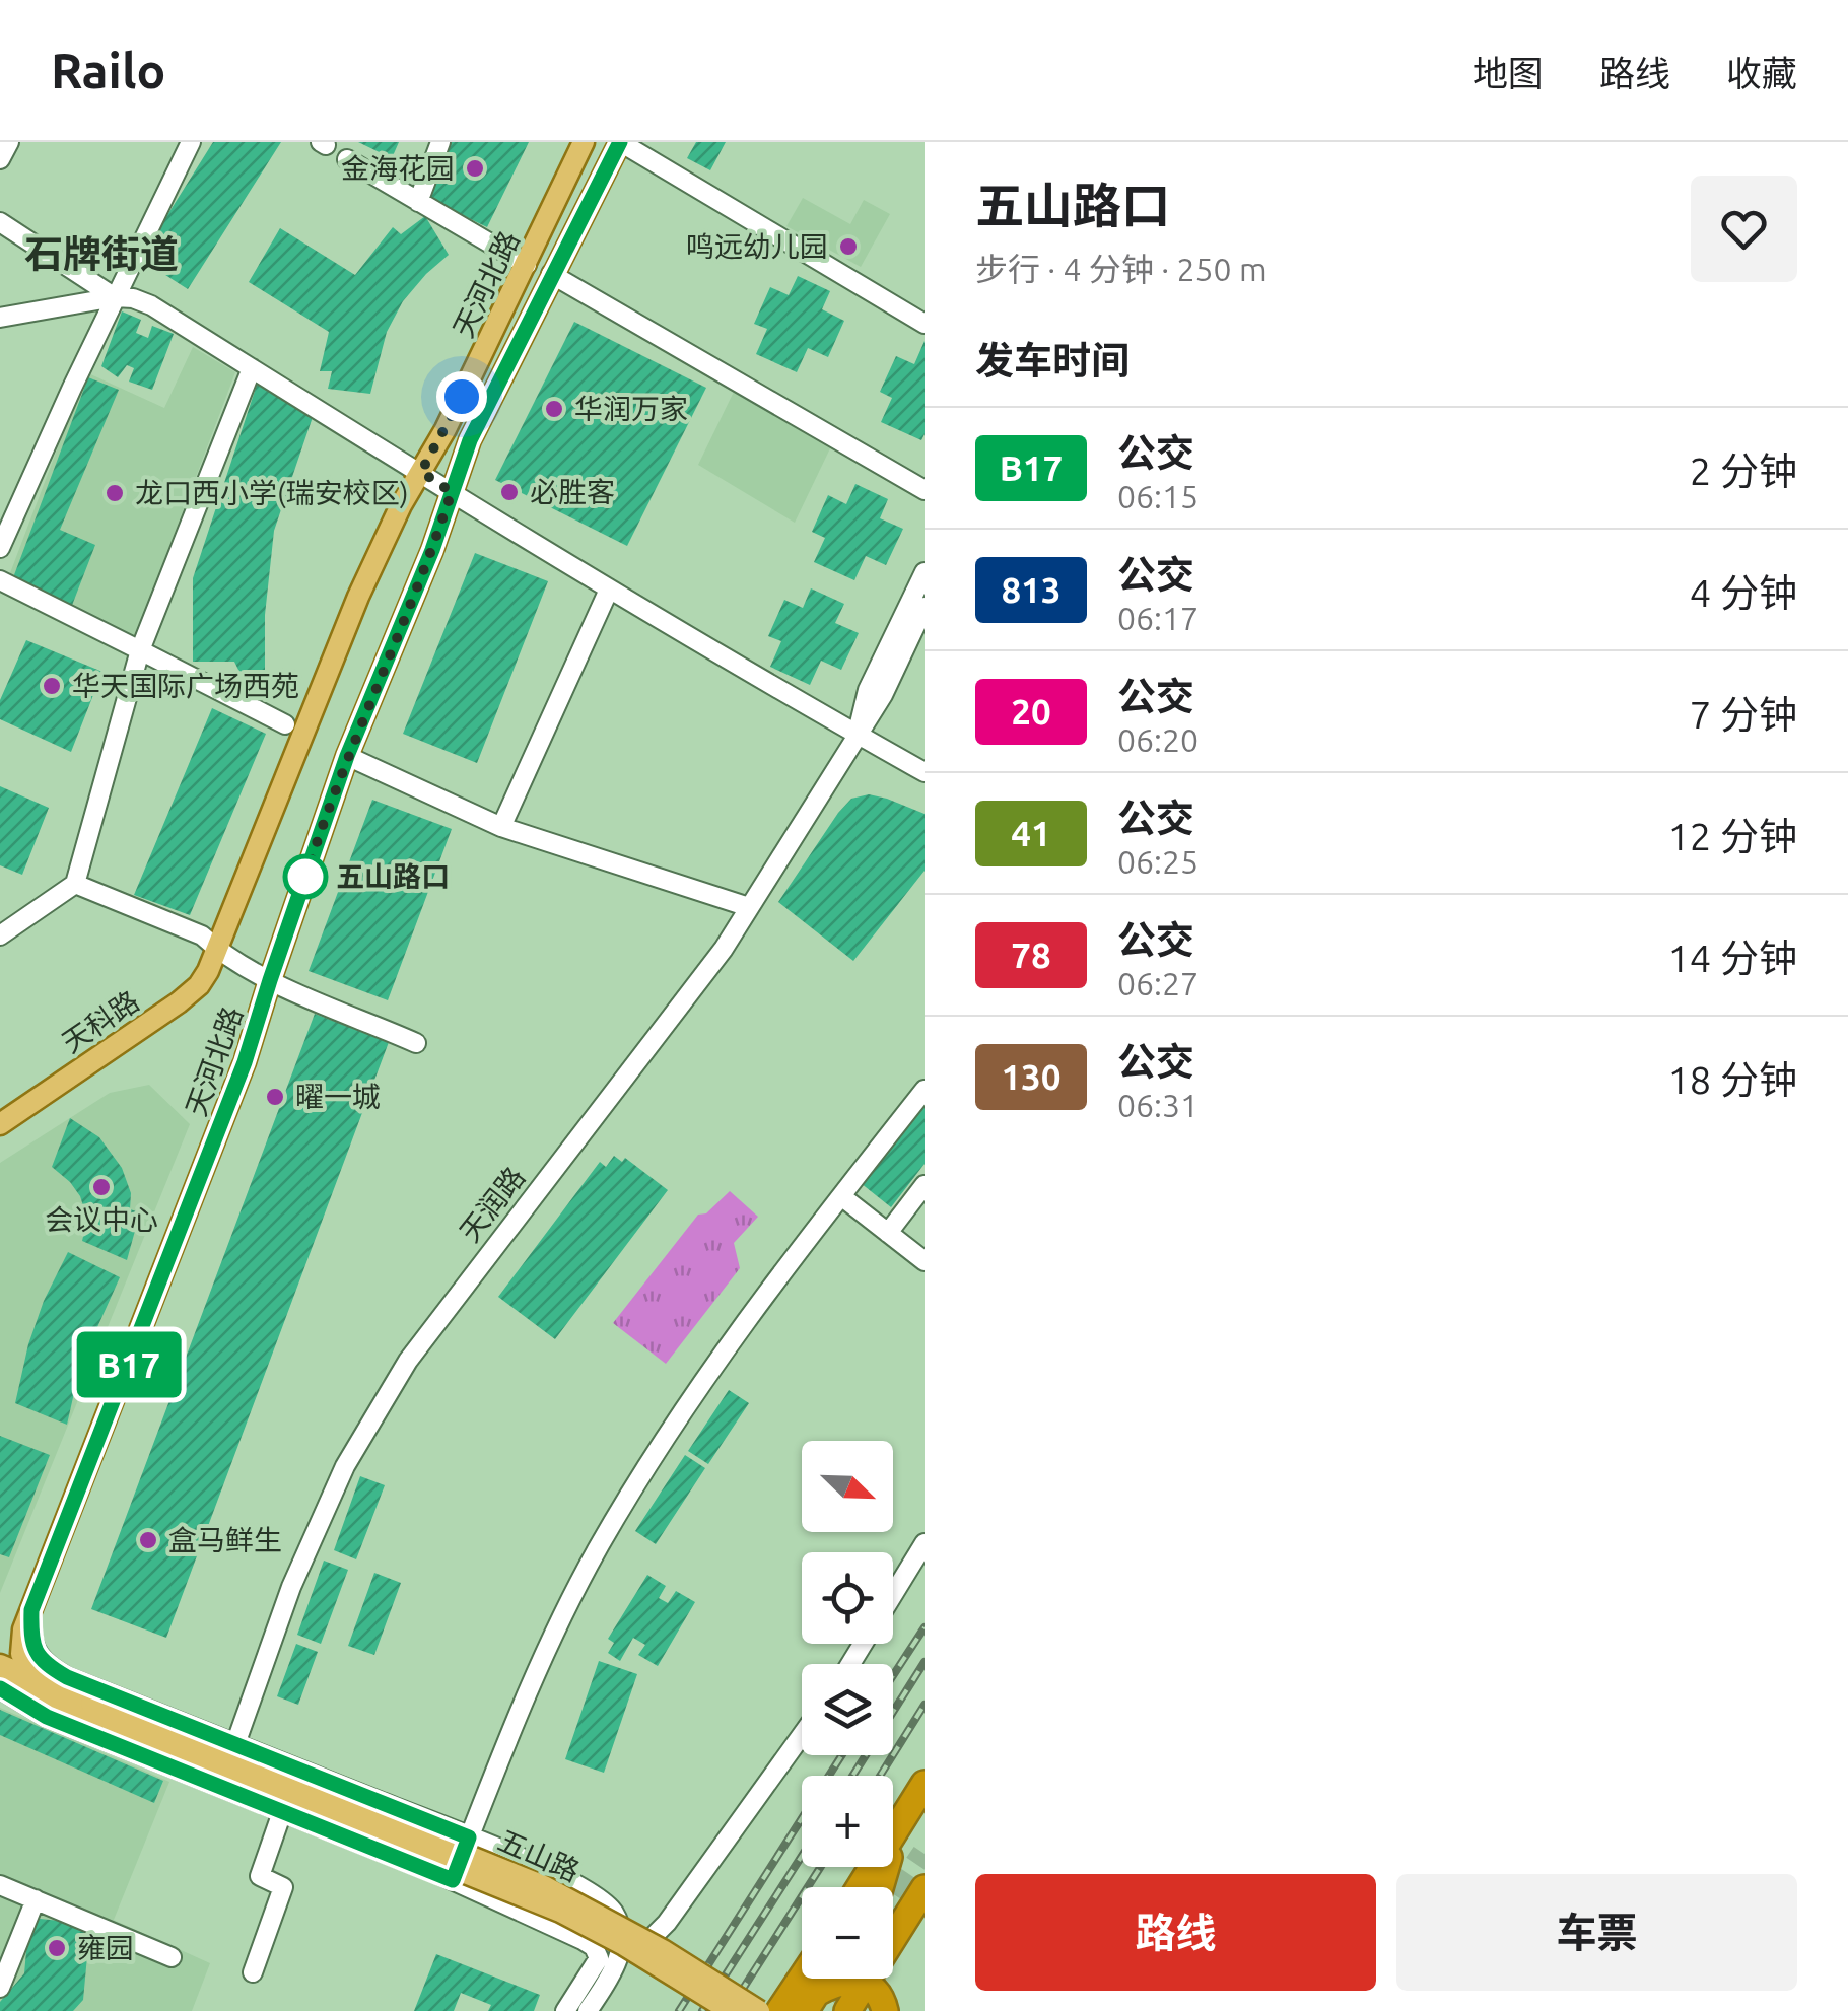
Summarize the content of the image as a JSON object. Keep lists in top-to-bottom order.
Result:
{
  "streets": {
    "main road": ["天河北路", "天科路", "五山路"],
    "street": ["天润路"]
  },
  "crossings": [
    ["天河北路", "天科路"],
    ["天河北路", "五山路"]
  ],
  "districts": ["石牌街道"],
  "places": [
    "金海花园",
    "鸣远幼儿园",
    "华润万家",
    "必胜客",
    "龙口西小学(瑞安校区)",
    "华天国际广场西苑",
    "五山路口",
    "曜一城",
    "会议中心",
    "盒马鲜生",
    "雍园"
  ],
  "lines": ["bus line B17"],
  "north": "bottom right",
  "page": {
    "header": "Railo",
    "nav": ["地图", "路线", "收藏"],
    "on_map": "B17",
    "heading": [
      ["五山路口", "步行 · 4 分钟 · 250 m"],
      "发车时间"
    ],
    "list": [
      {
        "mark": "B17",
        "name": "公交",
        "note": "06:15",
        "value": "2 分钟"
      },
      {
        "mark": "813",
        "name": "公交",
        "note": "06:17",
        "value": "4 分钟"
      },
      {
        "mark": "20",
        "name": "公交",
        "note": "06:20",
        "value": "7 分钟"
      },
      {
        "mark": "41",
        "name": "公交",
        "note": "06:25",
        "value": "12 分钟"
      },
      {
        "mark": "78",
        "name": "公交",
        "note": "06:27",
        "value": "14 分钟"
      },
      {
        "mark": "130",
        "name": "公交",
        "note": "06:31",
        "value": "18 分钟"
      }
    ],
    "map_buttons": ["+", "−"],
    "buttons": ["路线", "车票"]
  }
}
